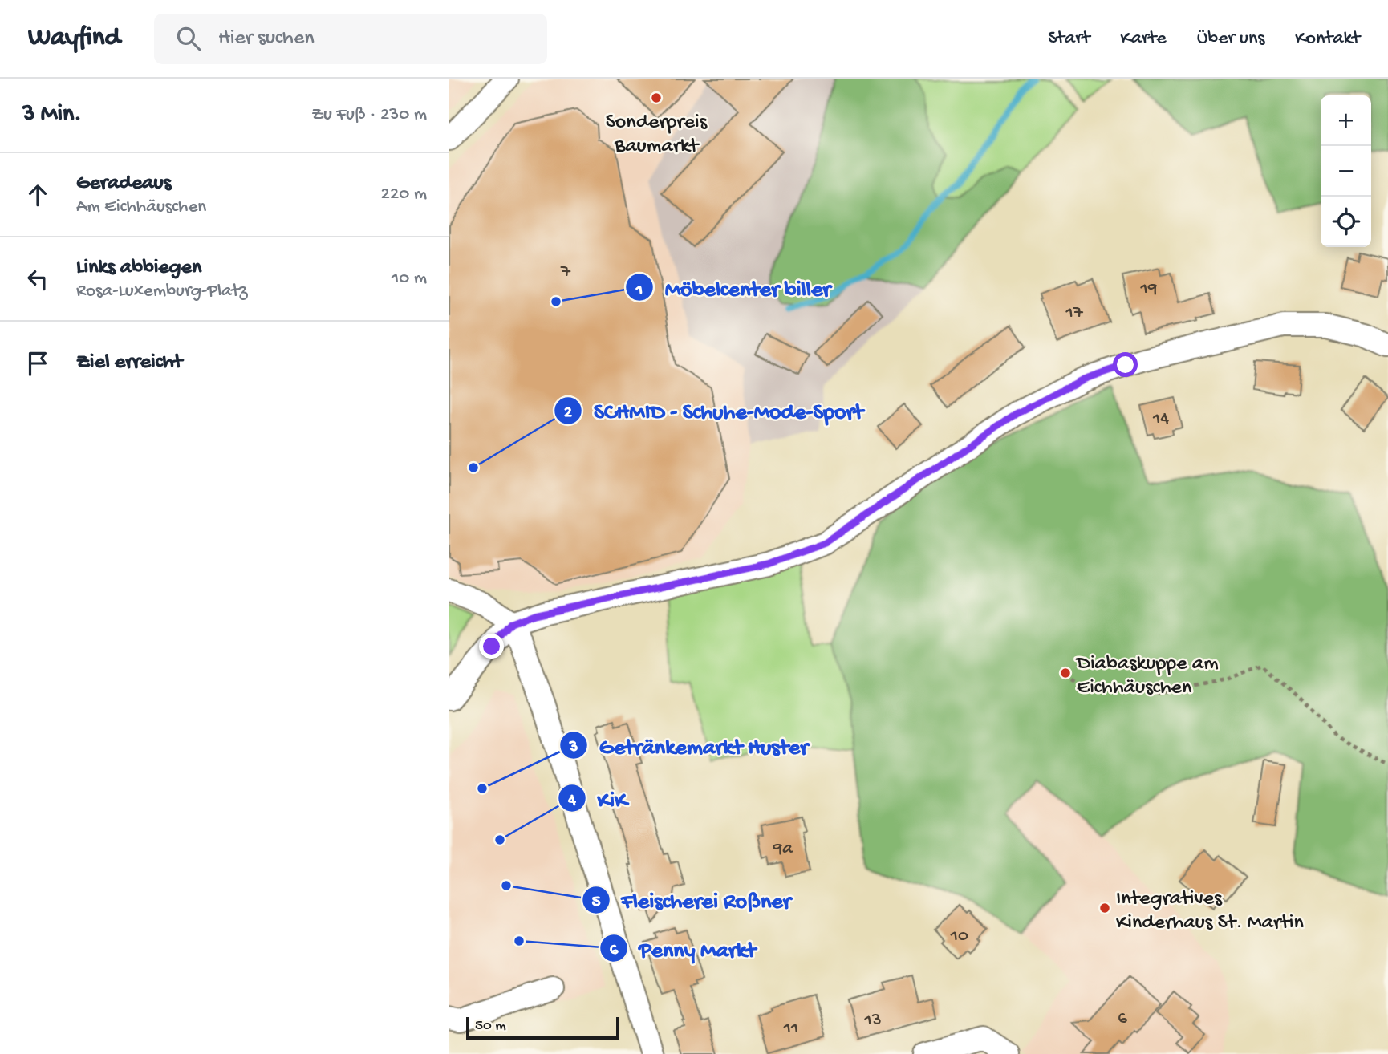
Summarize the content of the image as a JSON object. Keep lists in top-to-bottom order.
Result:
{
  "places": [
    "Sonderpreis Baumarkt",
    "Möbelcenter biller",
    "SCHMID - Schuhe-Mode-Sport",
    "Diabaskuppe am Eichhäuschen",
    "Getränkemarkt Huster",
    "KiK",
    "Fleischerei Roßner",
    "Integratives Kinderhaus St. Martin",
    "Penny Markt"
  ],
  "house_numbers": [
    "7",
    "19",
    "17",
    "14",
    "9a",
    "10",
    "6",
    "13",
    "11"
  ],
  "scale_bar": "50 m",
  "page": {
    "header": "Wayfind",
    "search": "Hier suchen",
    "nav": [
      "Start",
      "Karte",
      "Über uns",
      "Kontakt"
    ],
    "heading": ["3 Min.", "Zu Fuß · 230 m"],
    "map_buttons": ["+", "−"],
    "list": [
      ["Geradeaus", "Am Eichhäuschen", "220 m"],
      ["Links abbiegen", "Rosa-Luxemburg-Platz", "10 m"],
      "Ziel erreicht"
    ],
    "scale": "50 m"
  }
}
